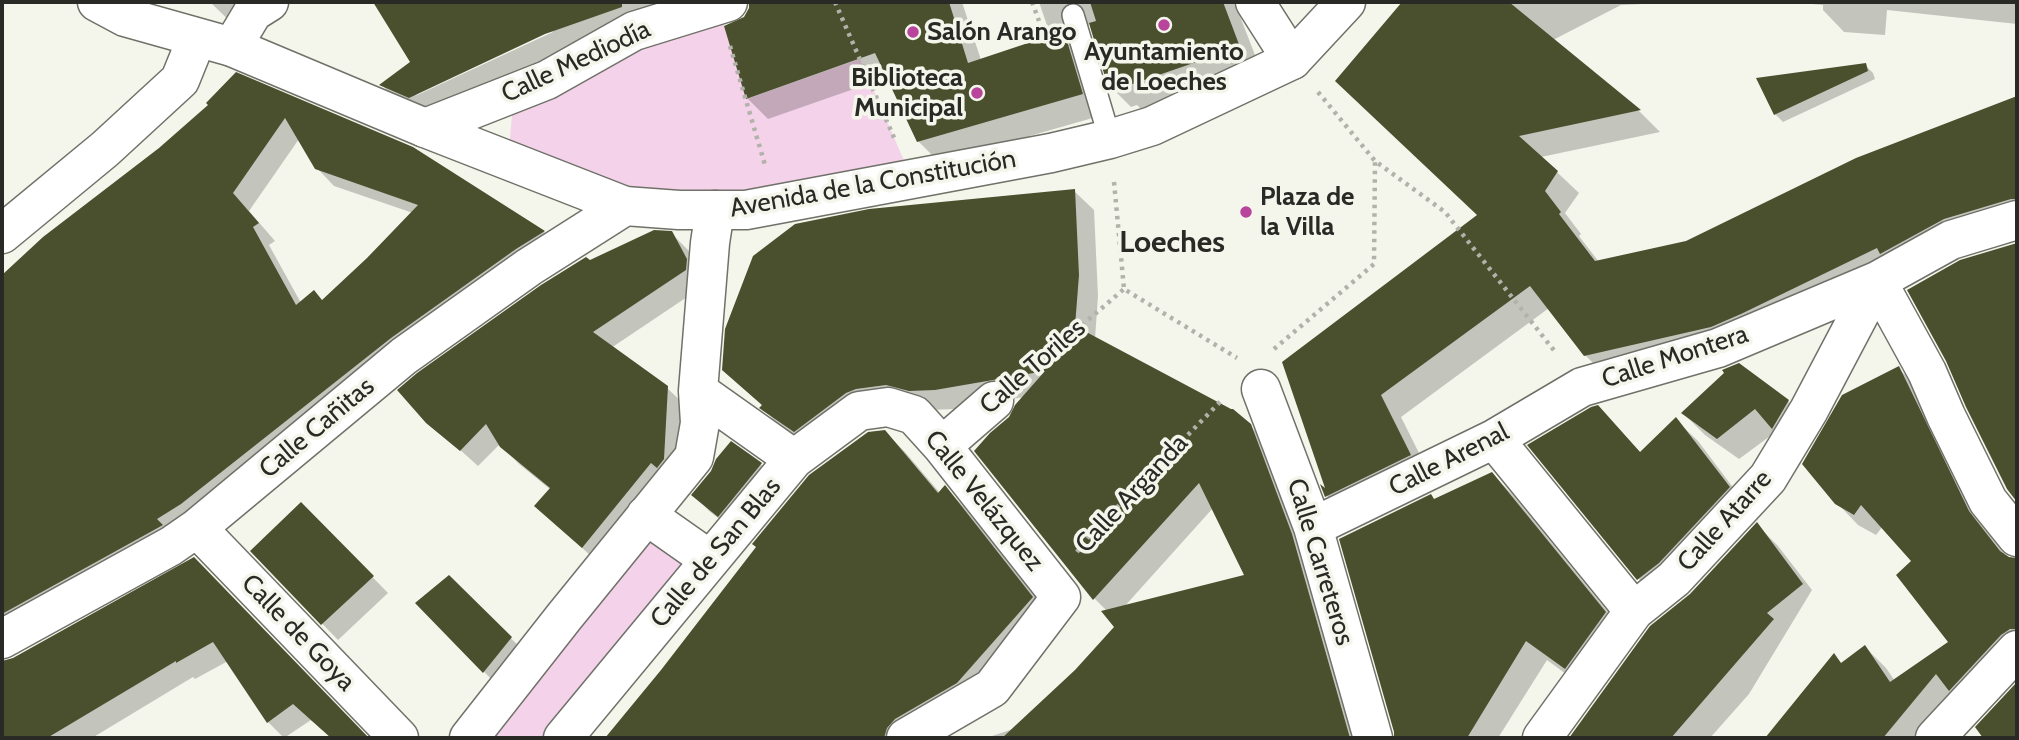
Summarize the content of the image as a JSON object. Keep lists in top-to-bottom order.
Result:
{
  "streets": {
    "street": [
      "Calle Mediodía",
      "Avenida de la Constitución",
      "Calle Montera",
      "Calle Toriles",
      "Calle Cañitas",
      "Calle Arenal",
      "Calle Velázquez",
      "Calle Atarre",
      "Calle de San Blas",
      "Calle Carreteros",
      "Calle de Goya"
    ],
    "path": ["Calle Arganda"]
  },
  "crossings": [
    ["Calle Mediodía", "Avenida de la Constitución"],
    ["Avenida de la Constitución", "Calle Montera"],
    ["Avenida de la Constitución", "Calle Cañitas"],
    ["Calle Montera", "Calle Arenal"],
    ["Calle Montera", "Calle Atarre"],
    ["Calle Toriles", "Calle Velázquez"],
    ["Calle Cañitas", "Calle de Goya"],
    ["Calle Arenal", "Calle Carreteros"],
    ["Calle Arganda", "Calle Velázquez"],
    ["Calle Velázquez", "Calle de San Blas"]
  ],
  "districts": ["Loeches"],
  "places": [
    "Ayuntamiento de Loeches",
    "Salón Arango",
    "Biblioteca Municipal",
    "Plaza de la Villa"
  ]
}
